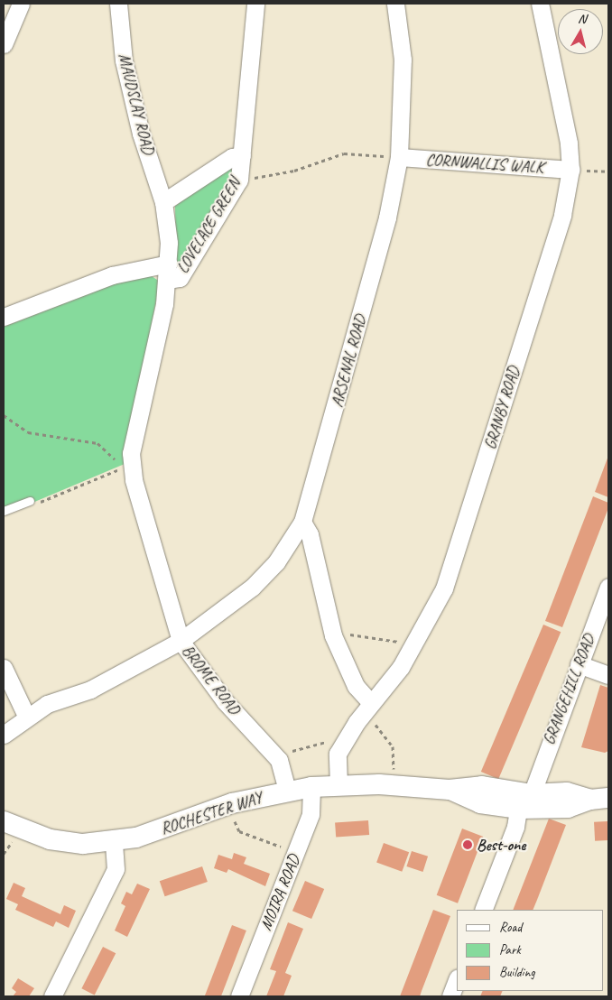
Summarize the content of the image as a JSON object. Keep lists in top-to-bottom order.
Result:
{
  "streets": {
    "street": [
      "MAUDSLAY ROAD",
      "CORNWALLIS WALK",
      "LOVELACE GREEN",
      "ARSENAL ROAD",
      "GRANBY ROAD",
      "BROME ROAD",
      "GRANGEHILL ROAD",
      "ROCHESTER WAY",
      "MOIRA ROAD"
    ]
  },
  "crossings": [
    ["MAUDSLAY ROAD", "LOVELACE GREEN"],
    ["CORNWALLIS WALK", "ARSENAL ROAD"],
    ["CORNWALLIS WALK", "GRANBY ROAD"],
    ["LOVELACE GREEN", "BROME ROAD"],
    ["ARSENAL ROAD", "BROME ROAD"],
    ["GRANBY ROAD", "ROCHESTER WAY"],
    ["BROME ROAD", "ROCHESTER WAY"],
    ["GRANGEHILL ROAD", "ROCHESTER WAY"],
    ["ROCHESTER WAY", "MOIRA ROAD"]
  ],
  "places": ["Best-one"],
  "legend": ["Road", "Park", "Building"],
  "north": "top"
}
